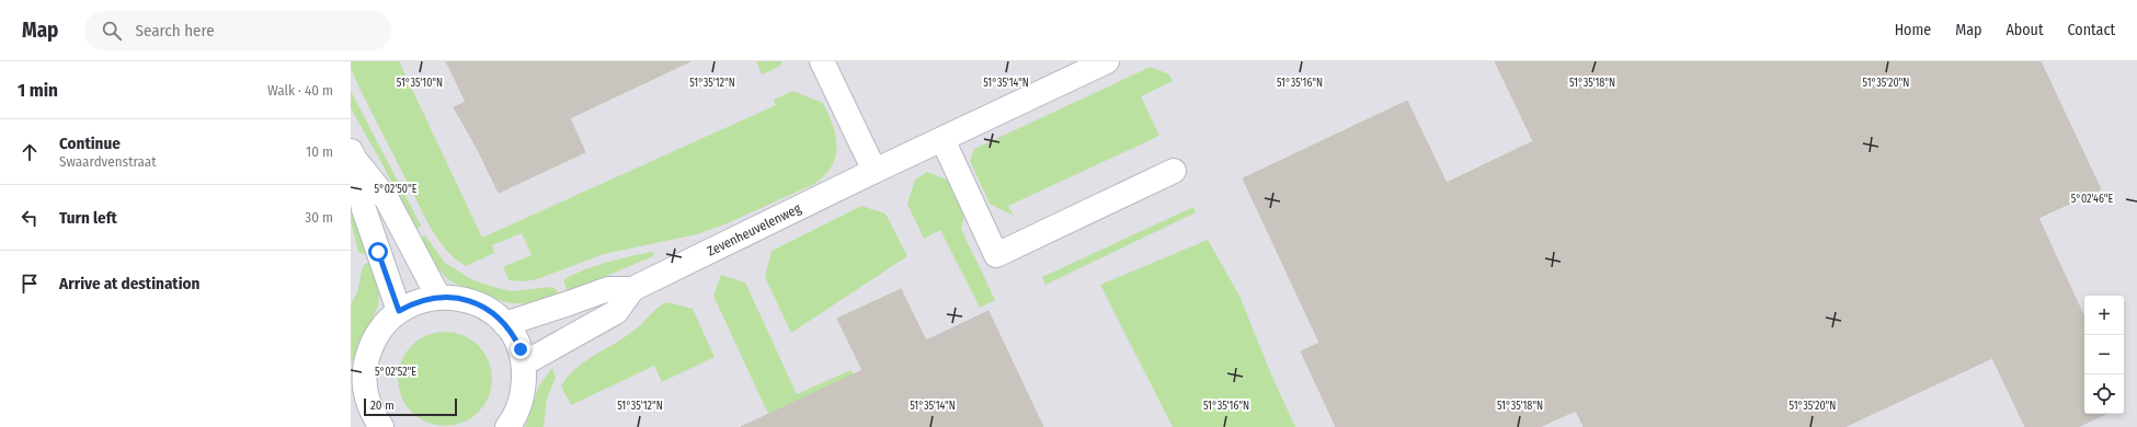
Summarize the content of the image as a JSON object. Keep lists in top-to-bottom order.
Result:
{
  "streets": {
    "street": ["Zevenheuvelenweg"]
  },
  "scale_bar": "20 m",
  "page": {
    "header": "Map",
    "search": "Search here",
    "nav": [
      "Home",
      "Map",
      "About",
      "Contact"
    ],
    "heading": ["1 min", "Walk · 40 m"],
    "list": [
      ["Continue", "Swaardvenstraat", "10 m"],
      ["Turn left", "30 m"],
      "Arrive at destination"
    ],
    "map_buttons": ["+", "−"],
    "scale": "20 m"
  },
  "coordinates": [
    "51°35'10\"N",
    "51°35'12\"N",
    "51°35'14\"N",
    "51°35'16\"N",
    "51°35'18\"N",
    "51°35'20\"N",
    "5°02'50\"E",
    "5°02'46\"E",
    "5°02'52\"E"
  ]
}
